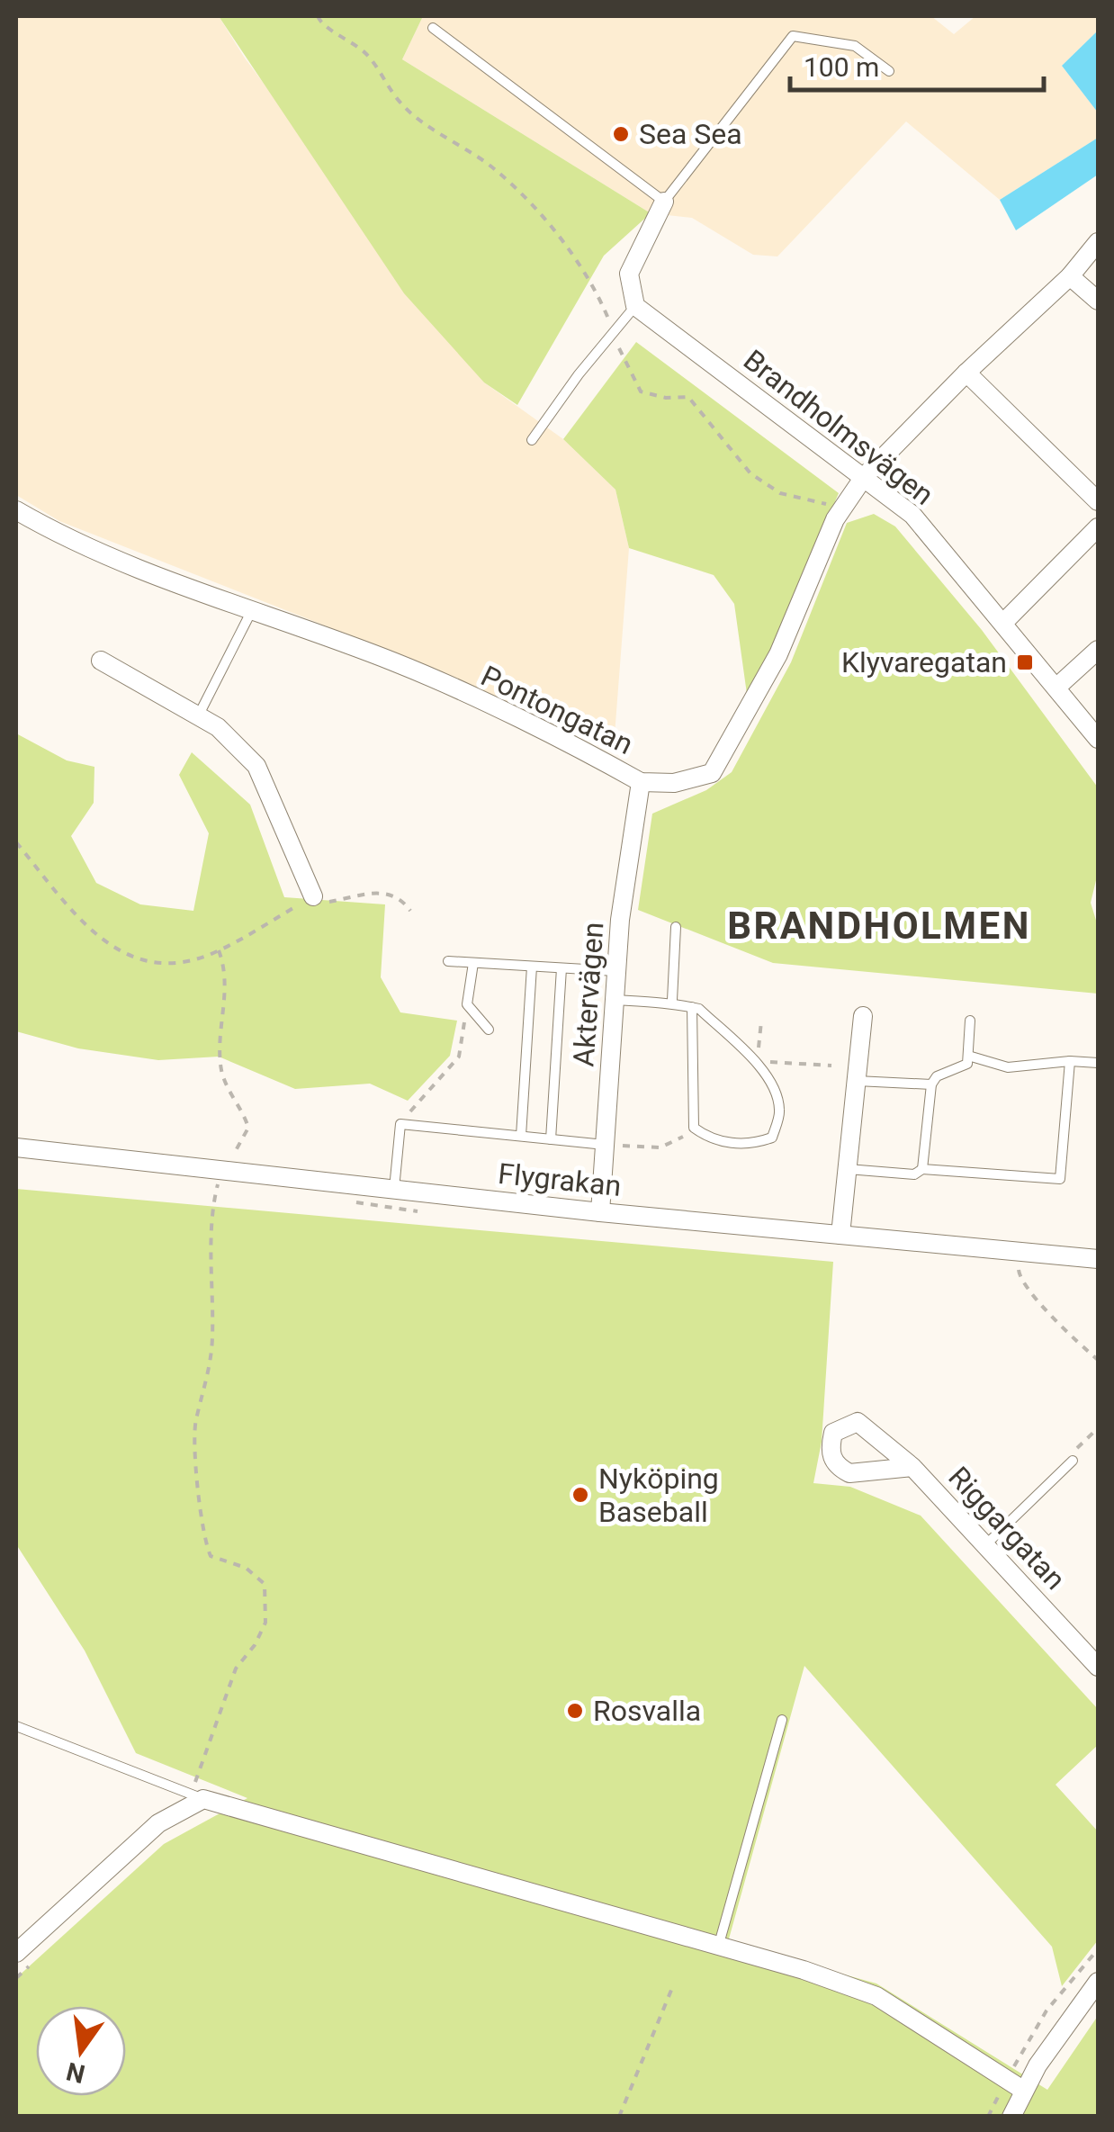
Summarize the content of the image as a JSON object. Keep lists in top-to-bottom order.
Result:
{
  "streets": {
    "street": [
      "Brandholmsvägen",
      "Pontongatan",
      "Aktervägen",
      "Flygrakan",
      "Riggargatan"
    ]
  },
  "crossings": [
    ["Brandholmsvägen", "Pontongatan"],
    ["Pontongatan", "Aktervägen"],
    ["Aktervägen", "Flygrakan"]
  ],
  "districts": ["BRANDHOLMEN"],
  "places": {
    "other": ["Sea Sea", "Nyköping Baseball", "Rosvalla"],
    "transit": ["Klyvaregatan"]
  },
  "scale_bar": "100 m",
  "north": "bottom"
}
